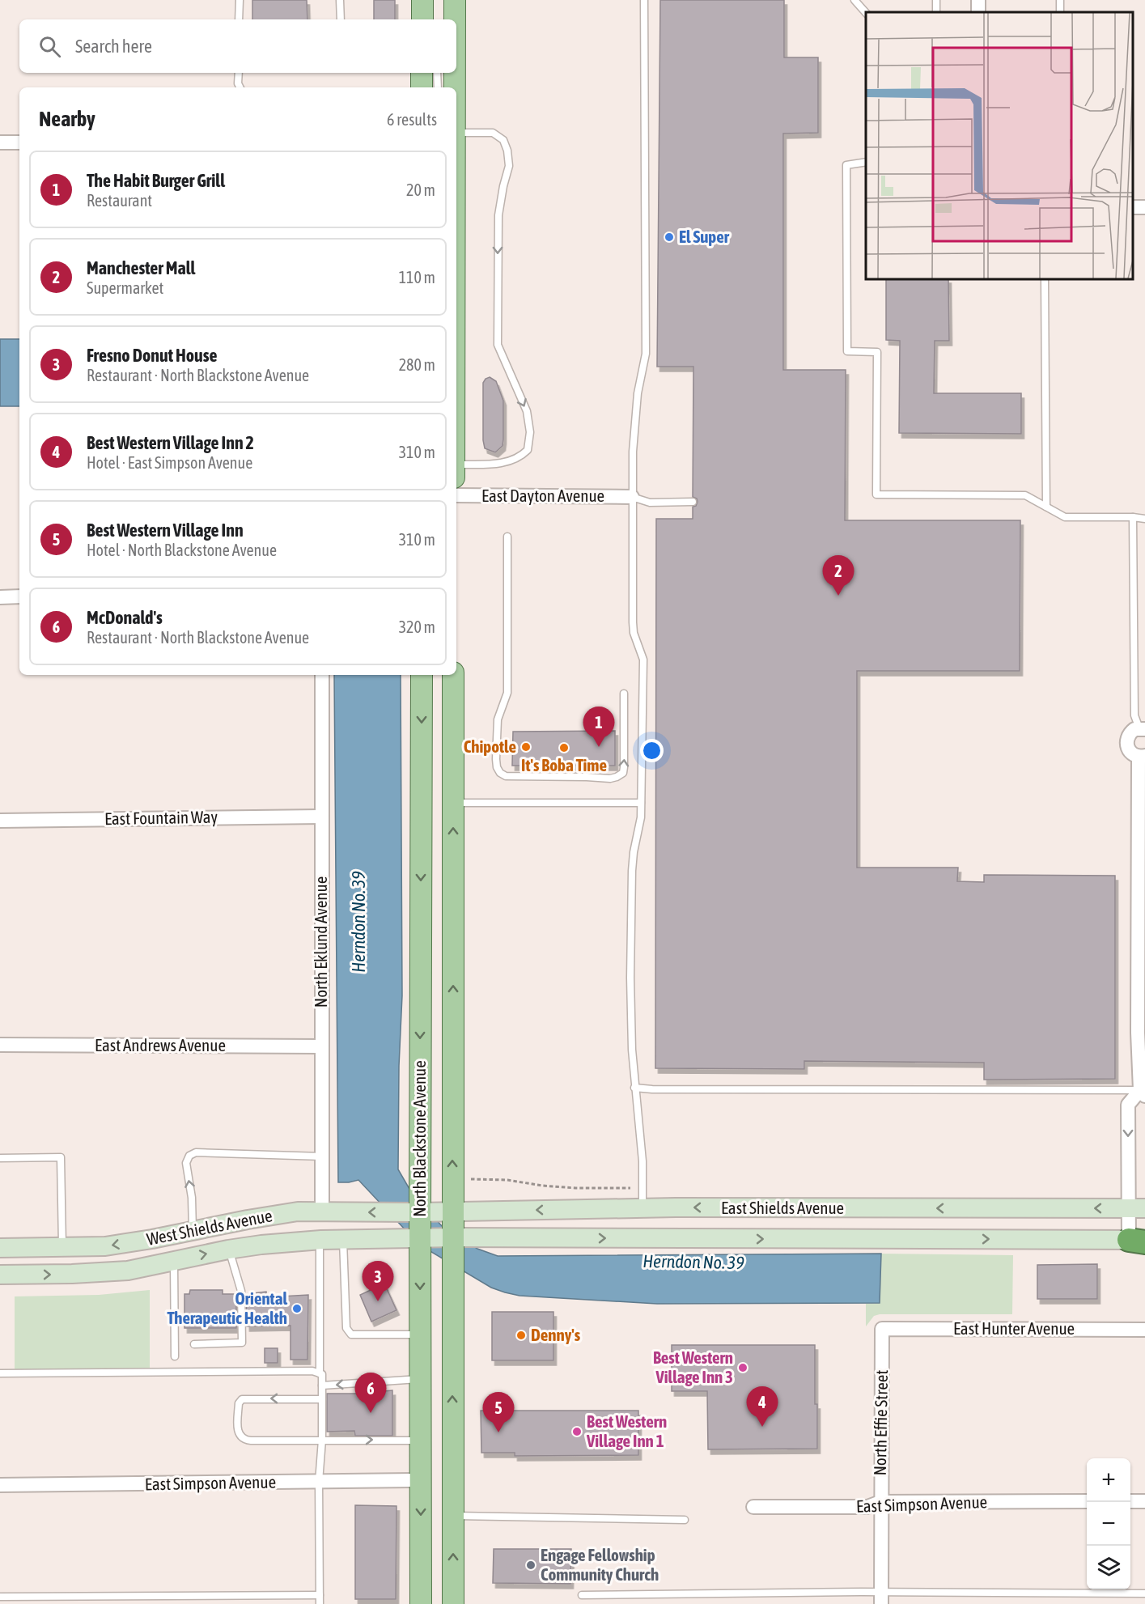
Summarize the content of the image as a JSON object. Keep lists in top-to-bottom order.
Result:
{
  "streets": {
    "main road": ["North Blackstone Avenue", "East Shields Avenue", "West Shields Avenue"],
    "street": [
      "East Dayton Avenue",
      "East Fountain Way",
      "North Eklund Avenue",
      "East Andrews Avenue",
      "East Hunter Avenue",
      "North Effie Street",
      "East Simpson Avenue"
    ]
  },
  "crossings": [
    ["East Fountain Way", "North Eklund Avenue"],
    ["North Eklund Avenue", "East Andrews Avenue"],
    ["North Eklund Avenue", "West Shields Avenue"],
    ["North Blackstone Avenue", "East Shields Avenue"],
    ["North Blackstone Avenue", "West Shields Avenue"],
    ["North Blackstone Avenue", "East Simpson Avenue"],
    ["East Shields Avenue", "West Shields Avenue"],
    ["East Hunter Avenue", "North Effie Street"],
    ["North Effie Street", "East Simpson Avenue"]
  ],
  "water": ["Herndon No. 39"],
  "places": [
    "El Super",
    "Chipotle",
    "It's Boba Time",
    "Oriental Therapeutic Health",
    "Denny's",
    "Best Western Village Inn 3",
    "Best Western Village Inn 1",
    "Engage Fellowship Community Church"
  ],
  "page": {
    "search": "Search here",
    "heading": ["Nearby", "6 results"],
    "list": [
      {
        "mark": "1",
        "name": "The Habit Burger Grill",
        "note": "Restaurant",
        "value": "20 m"
      },
      {
        "mark": "2",
        "name": "Manchester Mall",
        "note": "Supermarket",
        "value": "110 m"
      },
      {
        "mark": "3",
        "name": "Fresno Donut House",
        "note": "Restaurant · North Blackstone Avenue",
        "value": "280 m"
      },
      {
        "mark": "4",
        "name": "Best Western Village Inn 2",
        "note": "Hotel · East Simpson Avenue",
        "value": "310 m"
      },
      {
        "mark": "5",
        "name": "Best Western Village Inn",
        "note": "Hotel · North Blackstone Avenue",
        "value": "310 m"
      },
      {
        "mark": "6",
        "name": "McDonald's",
        "note": "Restaurant · North Blackstone Avenue",
        "value": "320 m"
      }
    ],
    "pins": [
      "2",
      "1",
      "3",
      "6",
      "4",
      "5"
    ],
    "map_buttons": ["+", "−"]
  }
}
